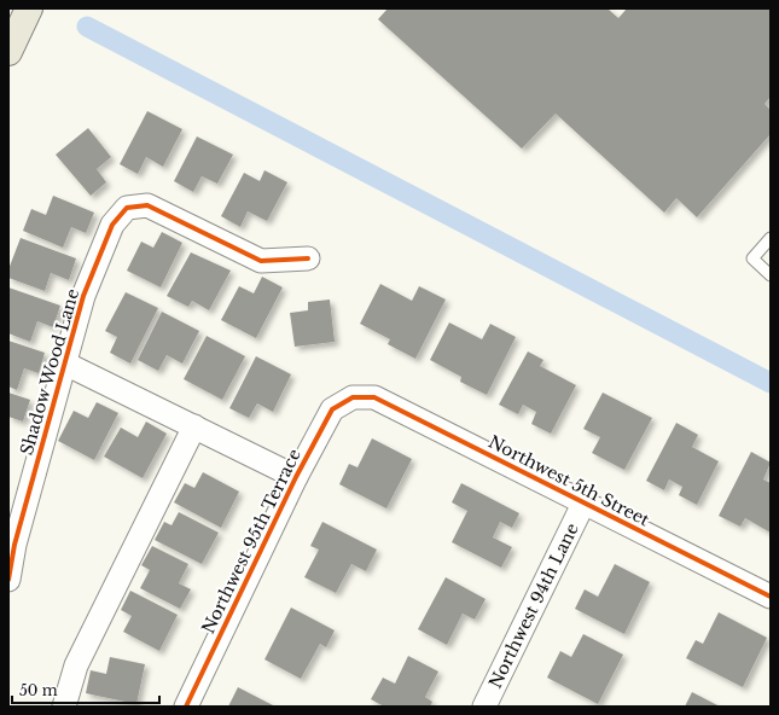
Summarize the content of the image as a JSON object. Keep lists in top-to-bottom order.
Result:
{
  "streets": {
    "street": [
      "Shadow Wood Lane",
      "Northwest 5th Street",
      "Northwest 95th Terrace",
      "Northwest 94th Lane"
    ]
  },
  "crossings": [
    ["Shadow Wood Lane", "Northwest 95th Terrace"],
    ["Northwest 5th Street", "Northwest 95th Terrace"],
    ["Northwest 5th Street", "Northwest 94th Lane"]
  ],
  "scale_bar": "50 m"
}
